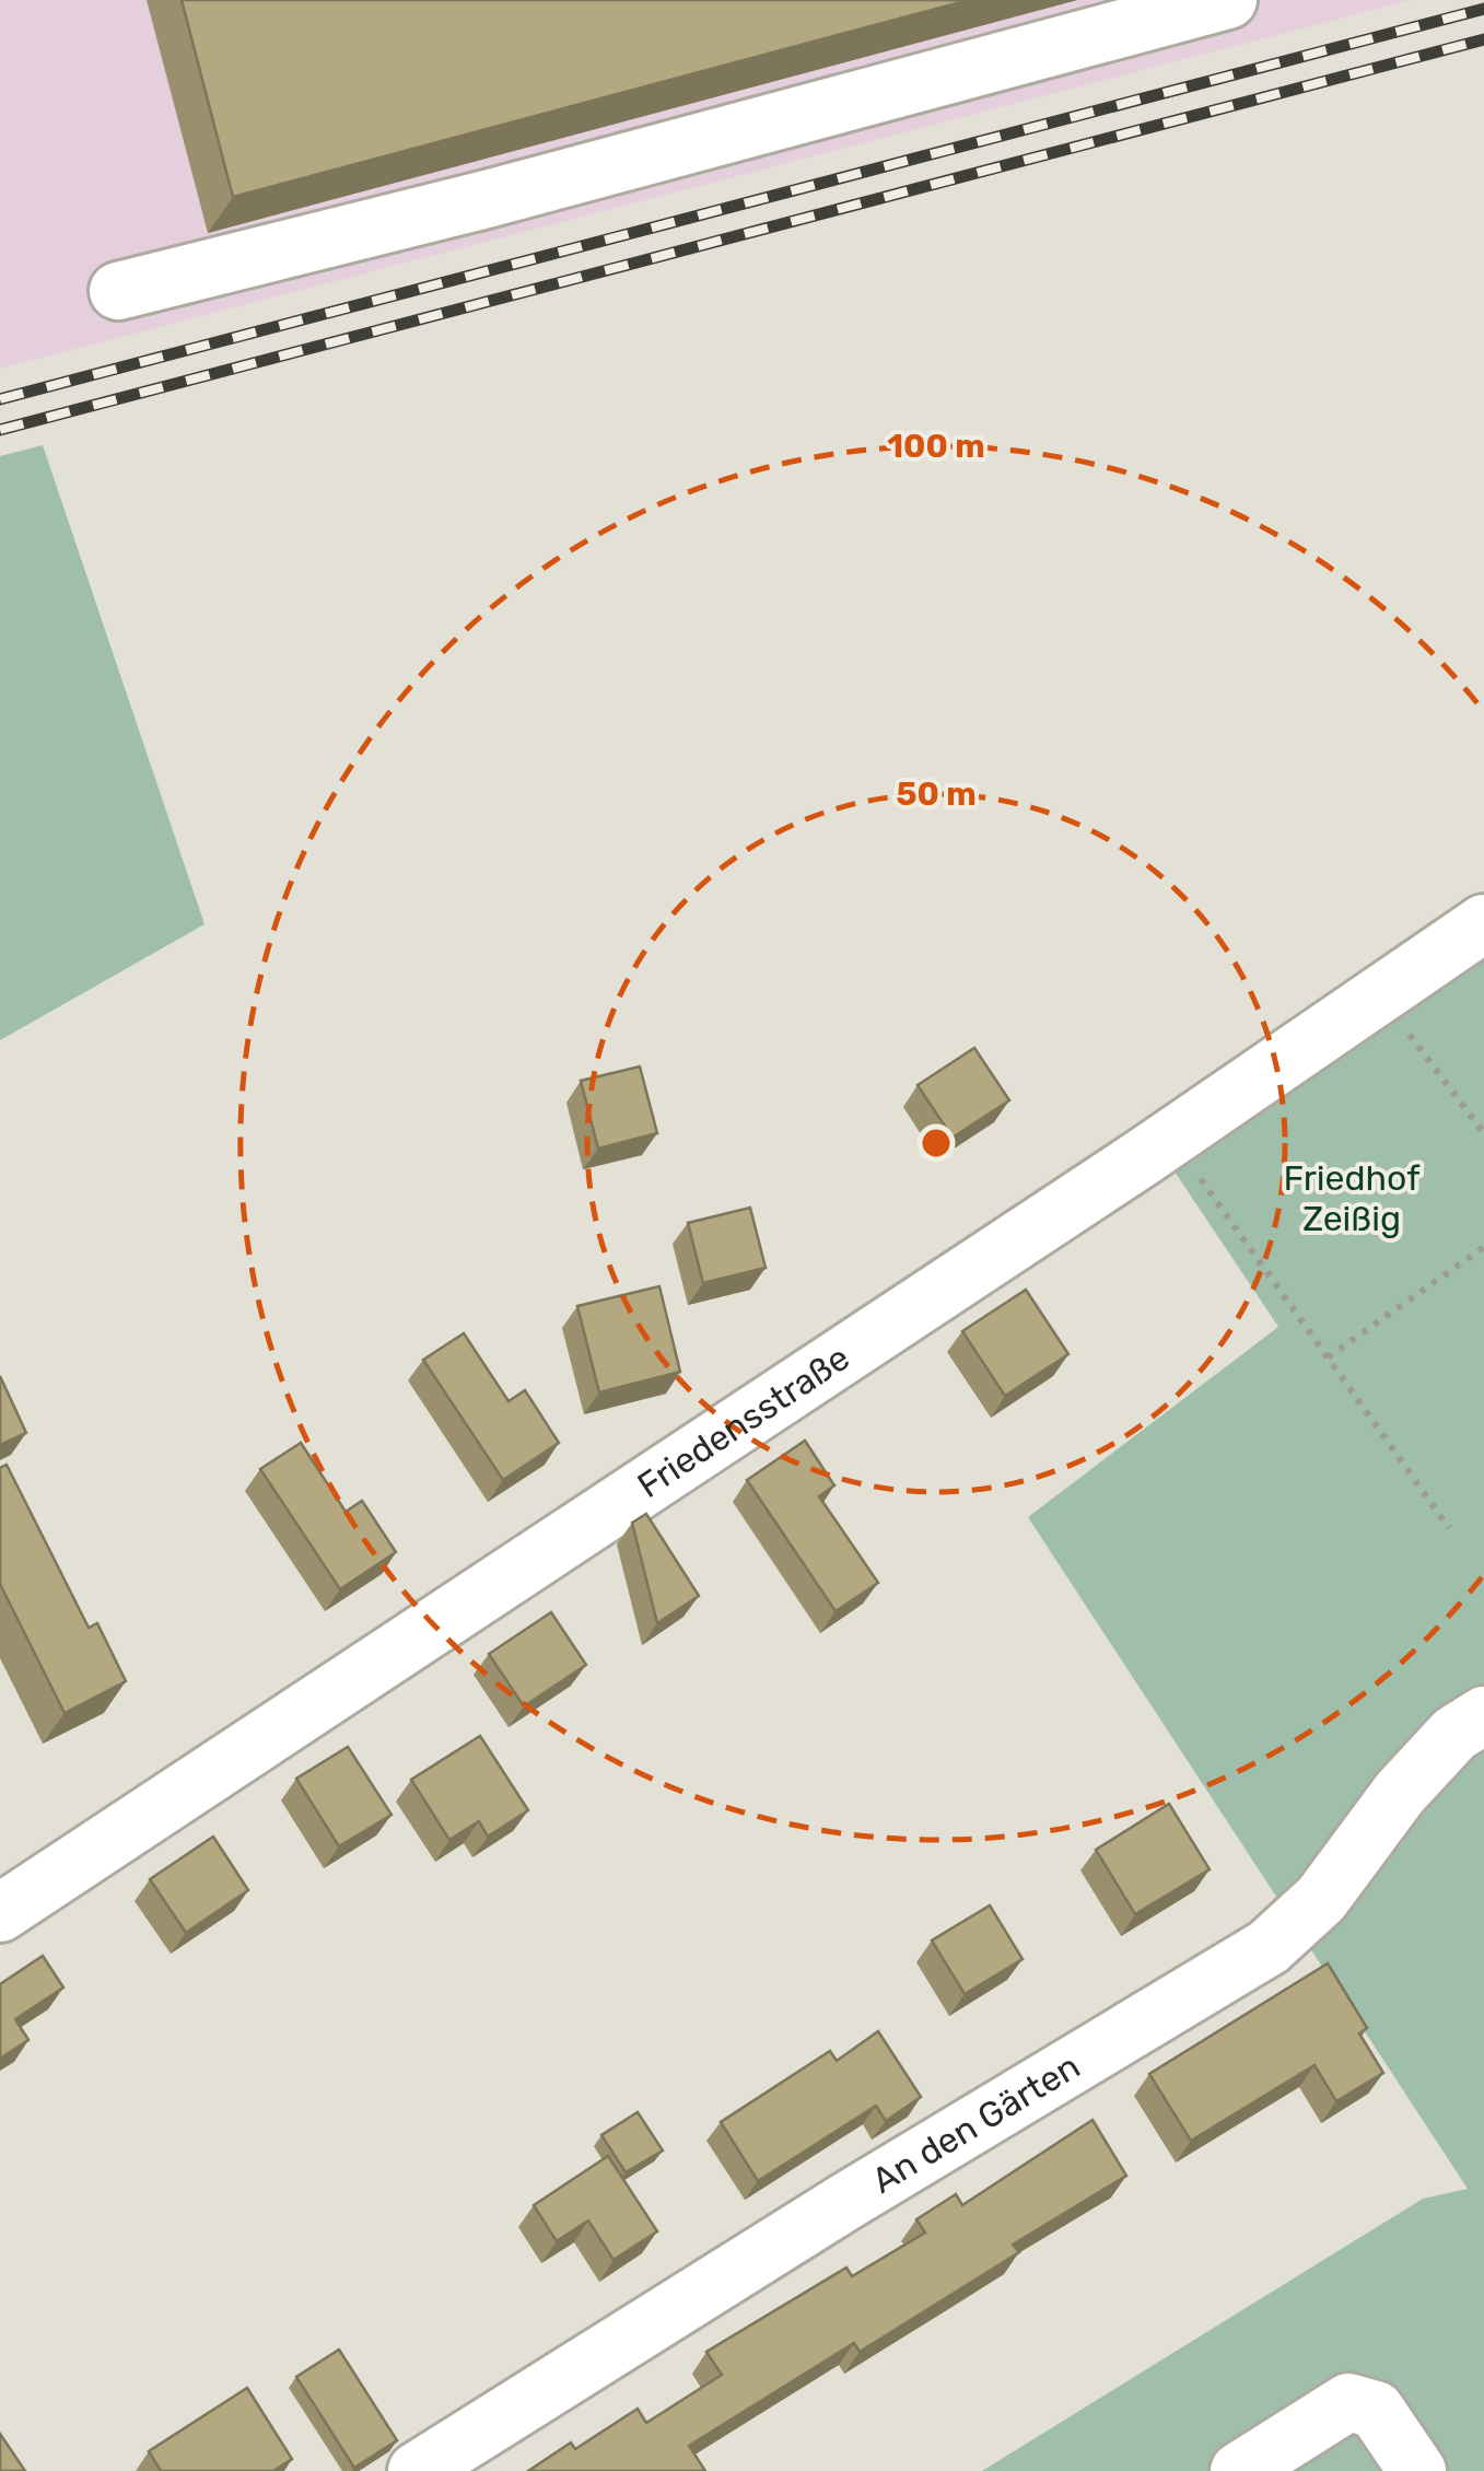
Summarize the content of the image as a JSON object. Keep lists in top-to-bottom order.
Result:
{
  "streets": {
    "street": ["Friedensstraße", "An den Gärten"]
  },
  "parks": ["Friedhof Zeißig"],
  "rings": ["100 m", "50 m"]
}
